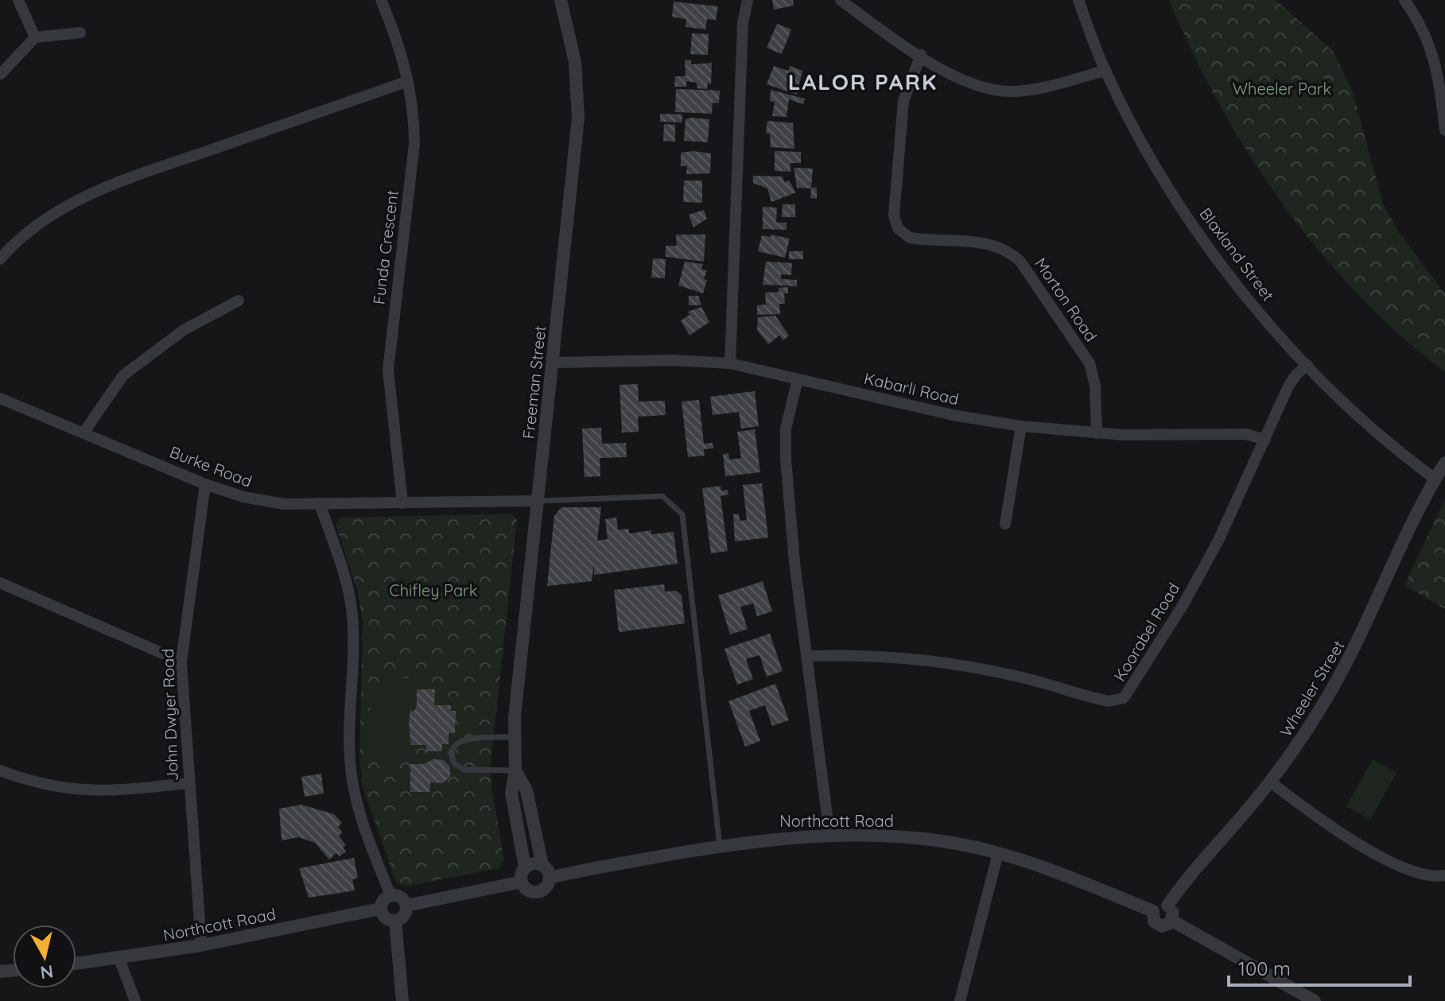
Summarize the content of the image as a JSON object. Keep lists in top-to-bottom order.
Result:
{
  "streets": {
    "street": [
      "Funda Crescent",
      "Blaxland Street",
      "Morton Road",
      "Freeman Street",
      "Kabarli Road",
      "Burke Road",
      "Koorabel Road",
      "Wheeler Street",
      "John Dwyer Road",
      "Northcott Road"
    ]
  },
  "crossings": [
    ["Funda Crescent", "Burke Road"],
    ["Blaxland Street", "Koorabel Road"],
    ["Blaxland Street", "Wheeler Street"],
    ["Morton Road", "Kabarli Road"],
    ["Freeman Street", "Kabarli Road"],
    ["Freeman Street", "Burke Road"],
    ["Freeman Street", "Northcott Road"],
    ["Kabarli Road", "Koorabel Road"],
    ["Burke Road", "John Dwyer Road"],
    ["Wheeler Street", "Northcott Road"],
    ["John Dwyer Road", "Northcott Road"]
  ],
  "districts": ["LALOR PARK"],
  "parks": ["Wheeler Park", "Chifley Park"],
  "scale_bar": "100 m",
  "north": "bottom"
}
